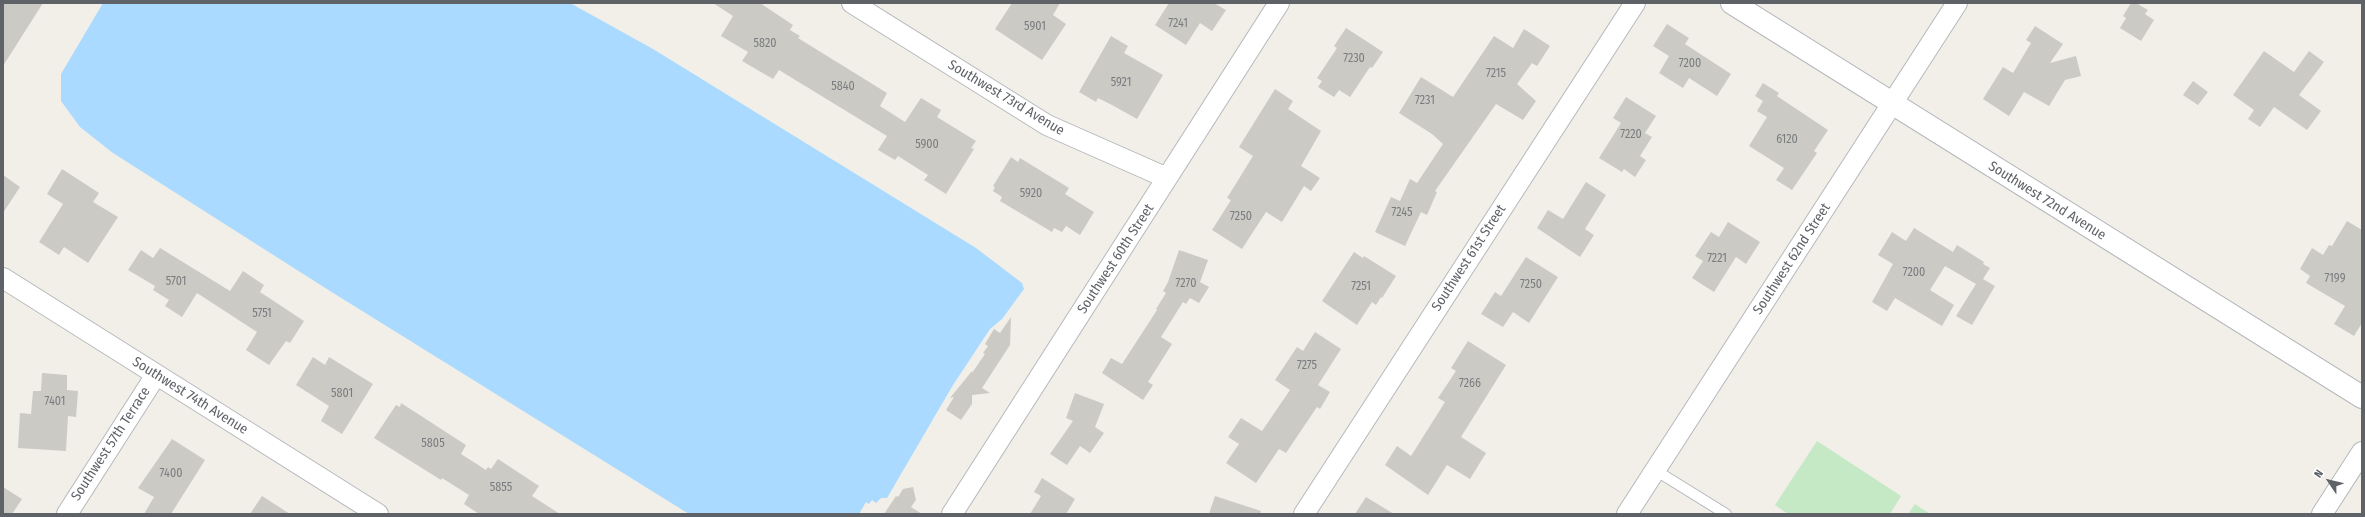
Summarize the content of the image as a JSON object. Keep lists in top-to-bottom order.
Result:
{
  "streets": {
    "street": [
      "Southwest 73rd Avenue",
      "Southwest 72nd Avenue",
      "Southwest 61st Street",
      "Southwest 60th Street",
      "Southwest 62nd Street",
      "Southwest 74th Avenue",
      "Southwest 57th Terrace"
    ]
  },
  "crossings": [
    ["Southwest 73rd Avenue", "Southwest 60th Street"],
    ["Southwest 72nd Avenue", "Southwest 62nd Street"],
    ["Southwest 74th Avenue", "Southwest 57th Terrace"]
  ],
  "house_numbers": [
    "7241",
    "5901",
    "5820",
    "7230",
    "7200",
    "7215",
    "5921",
    "5840",
    "7231",
    "7220",
    "6120",
    "5900",
    "5920",
    "7245",
    "7250",
    "7221",
    "7200",
    "7199",
    "5701",
    "7270",
    "7250",
    "7251",
    "5751",
    "7275",
    "7266",
    "5801",
    "7401",
    "5805",
    "7400",
    "5855"
  ],
  "north": "top left"
}
